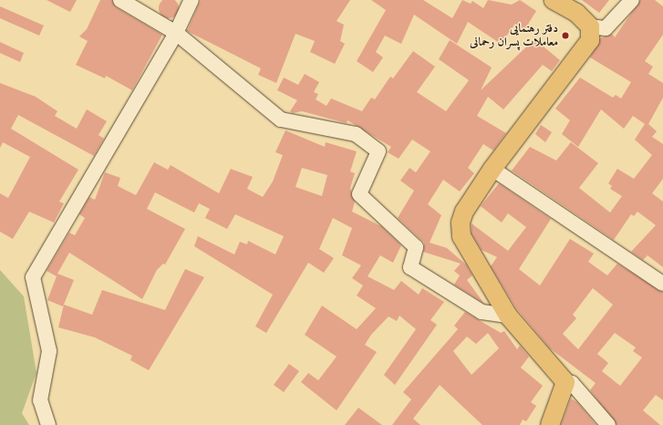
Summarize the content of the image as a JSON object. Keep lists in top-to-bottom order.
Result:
{
  "places": ["دفتر رهنمایی معاملات پسران رحمانی"]
}
